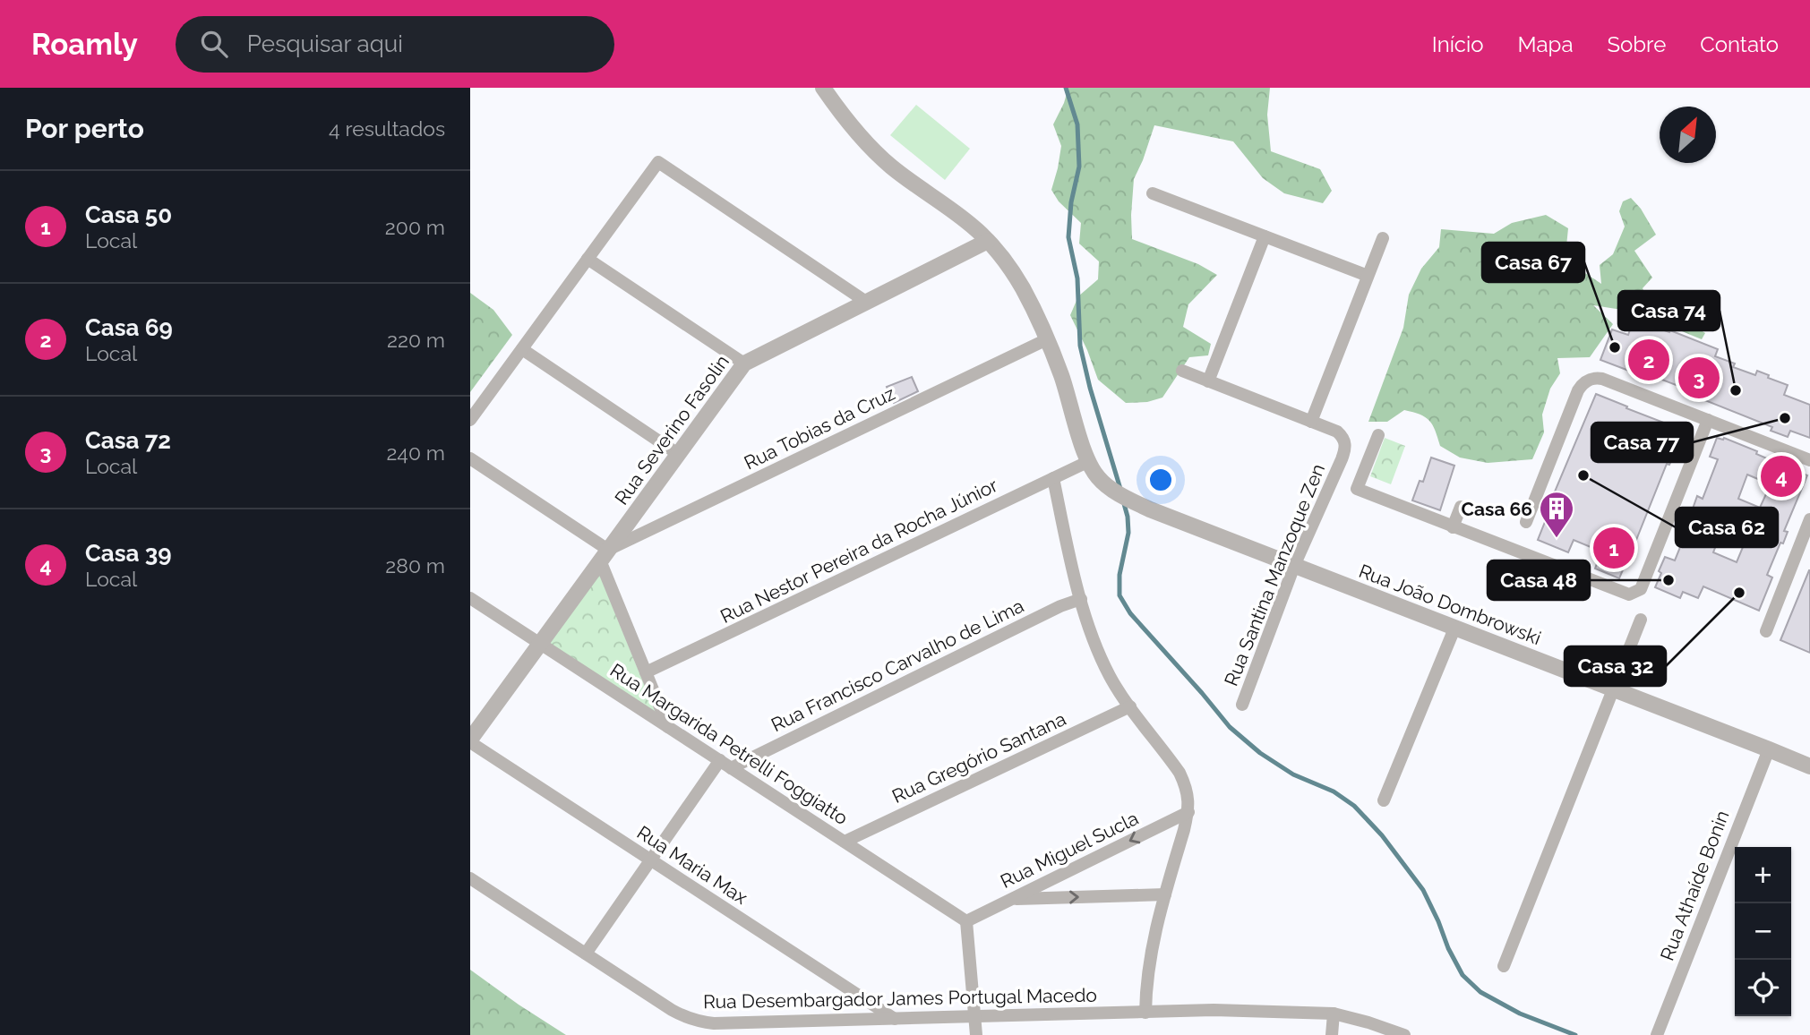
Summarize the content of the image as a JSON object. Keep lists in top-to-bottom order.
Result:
{
  "streets": {
    "street": [
      "Rua Tobias da Cruz",
      "Rua Severino Fasolin",
      "Rua Nestor Pereira da Rocha Júnior",
      "Rua Santina Manzoque Zen",
      "Rua João Dombrowski",
      "Rua Francisco Carvalho de Lima",
      "Rua Margarida Petrelli Foggiatto",
      "Rua Gregório Santana",
      "Rua Miguel Sucla",
      "Rua Maria Max",
      "Rua Athaíde Bonin",
      "Rua Desembargador James Portugal Macedo"
    ]
  },
  "crossings": [
    ["Rua Tobias da Cruz", "Rua Severino Fasolin"],
    ["Rua Severino Fasolin", "Rua Margarida Petrelli Foggiatto"],
    ["Rua Severino Fasolin", "Rua Maria Max"],
    ["Rua Nestor Pereira da Rocha Júnior", "Rua João Dombrowski"],
    ["Rua Santina Manzoque Zen", "Rua João Dombrowski"],
    ["Rua João Dombrowski", "Rua Athaíde Bonin"],
    ["Rua Francisco Carvalho de Lima", "Rua Margarida Petrelli Foggiatto"],
    ["Rua Francisco Carvalho de Lima", "Rua Maria Max"],
    ["Rua Francisco Carvalho de Lima", "Rua Desembargador James Portugal Macedo"],
    ["Rua Margarida Petrelli Foggiatto", "Rua Gregório Santana"],
    ["Rua Margarida Petrelli Foggiatto", "Rua Miguel Sucla"],
    ["Rua Maria Max", "Rua Desembargador James Portugal Macedo"]
  ],
  "places": {
    "other": [
      "Casa 67",
      "Casa 74",
      "Casa 77",
      "Casa 62",
      "Casa 48",
      "Casa 32"
    ],
    "building": ["Casa 66"]
  },
  "north": "top right",
  "page": {
    "header": "Roamly",
    "search": "Pesquisar aqui",
    "nav": [
      "Início",
      "Mapa",
      "Sobre",
      "Contato"
    ],
    "heading": ["Por perto", "4 resultados"],
    "list": [
      {
        "mark": "1",
        "name": "Casa 50",
        "note": "Local",
        "value": "200 m"
      },
      {
        "mark": "2",
        "name": "Casa 69",
        "note": "Local",
        "value": "220 m"
      },
      {
        "mark": "3",
        "name": "Casa 72",
        "note": "Local",
        "value": "240 m"
      },
      {
        "mark": "4",
        "name": "Casa 39",
        "note": "Local",
        "value": "280 m"
      }
    ],
    "pins": [
      "2",
      "3",
      "4",
      "1"
    ],
    "map_buttons": ["+", "−"]
  }
}
